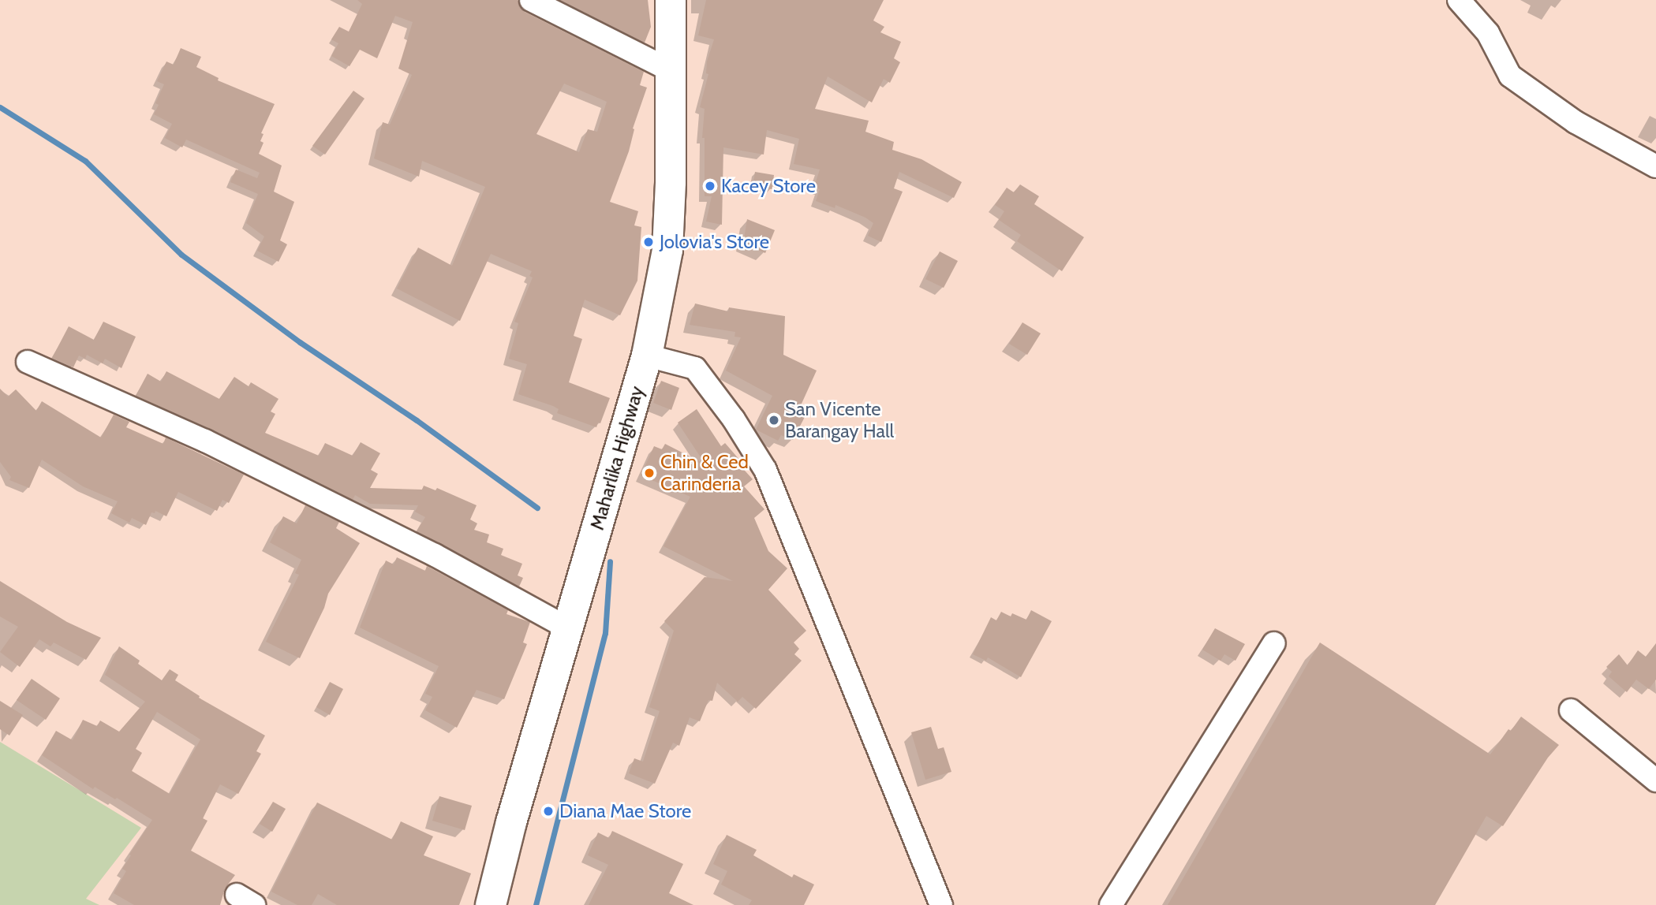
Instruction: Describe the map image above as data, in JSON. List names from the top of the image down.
{
  "streets": {
    "highway": ["Maharlika Highway"]
  },
  "places": [
    "Kacey Store",
    "Jolovia's Store",
    "San Vicente Barangay Hall",
    "Chin & Ced Carinderia",
    "Diana Mae Store"
  ]
}
